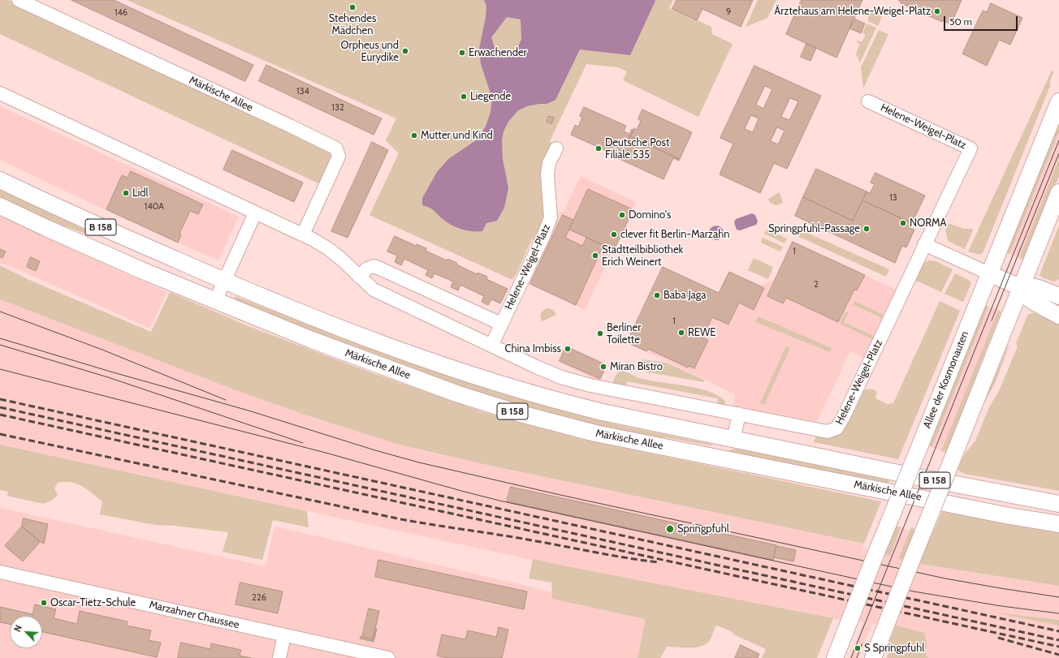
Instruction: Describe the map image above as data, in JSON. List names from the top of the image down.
{
  "streets": {
    "main road": ["Märkische Allee", "B 158", "Allee der Kosmonauten"],
    "street": ["Helene-Weigel-Platz", "Marzahner Chaussee"]
  },
  "places": [
    "Stehendes Mädchen",
    "Ärztehaus am Helene-Weigel-Platz",
    "Orpheus und Eurydike",
    "Erwachender",
    "Liegende",
    "Mutter und Kind",
    "Deutsche Post Filiale 535",
    "Lidl",
    "Domino's",
    "NORMA",
    "Springpfuhl-Passage",
    "clever fit Berlin-Marzahn",
    "Stadtteilbibliothek Erich Weinert",
    "Baba Jaga",
    "REWE",
    "Berliner Toilette",
    "China Imbiss",
    "Miran Bistro",
    "Springpfuhl",
    "Oscar-Tietz-Schule",
    "S Springpfuhl"
  ],
  "house_numbers": [
    "9",
    "146",
    "134",
    "132",
    "13",
    "140A",
    "1",
    "2",
    "1",
    "226"
  ],
  "scale_bar": "50 m",
  "north": "top left"
}
